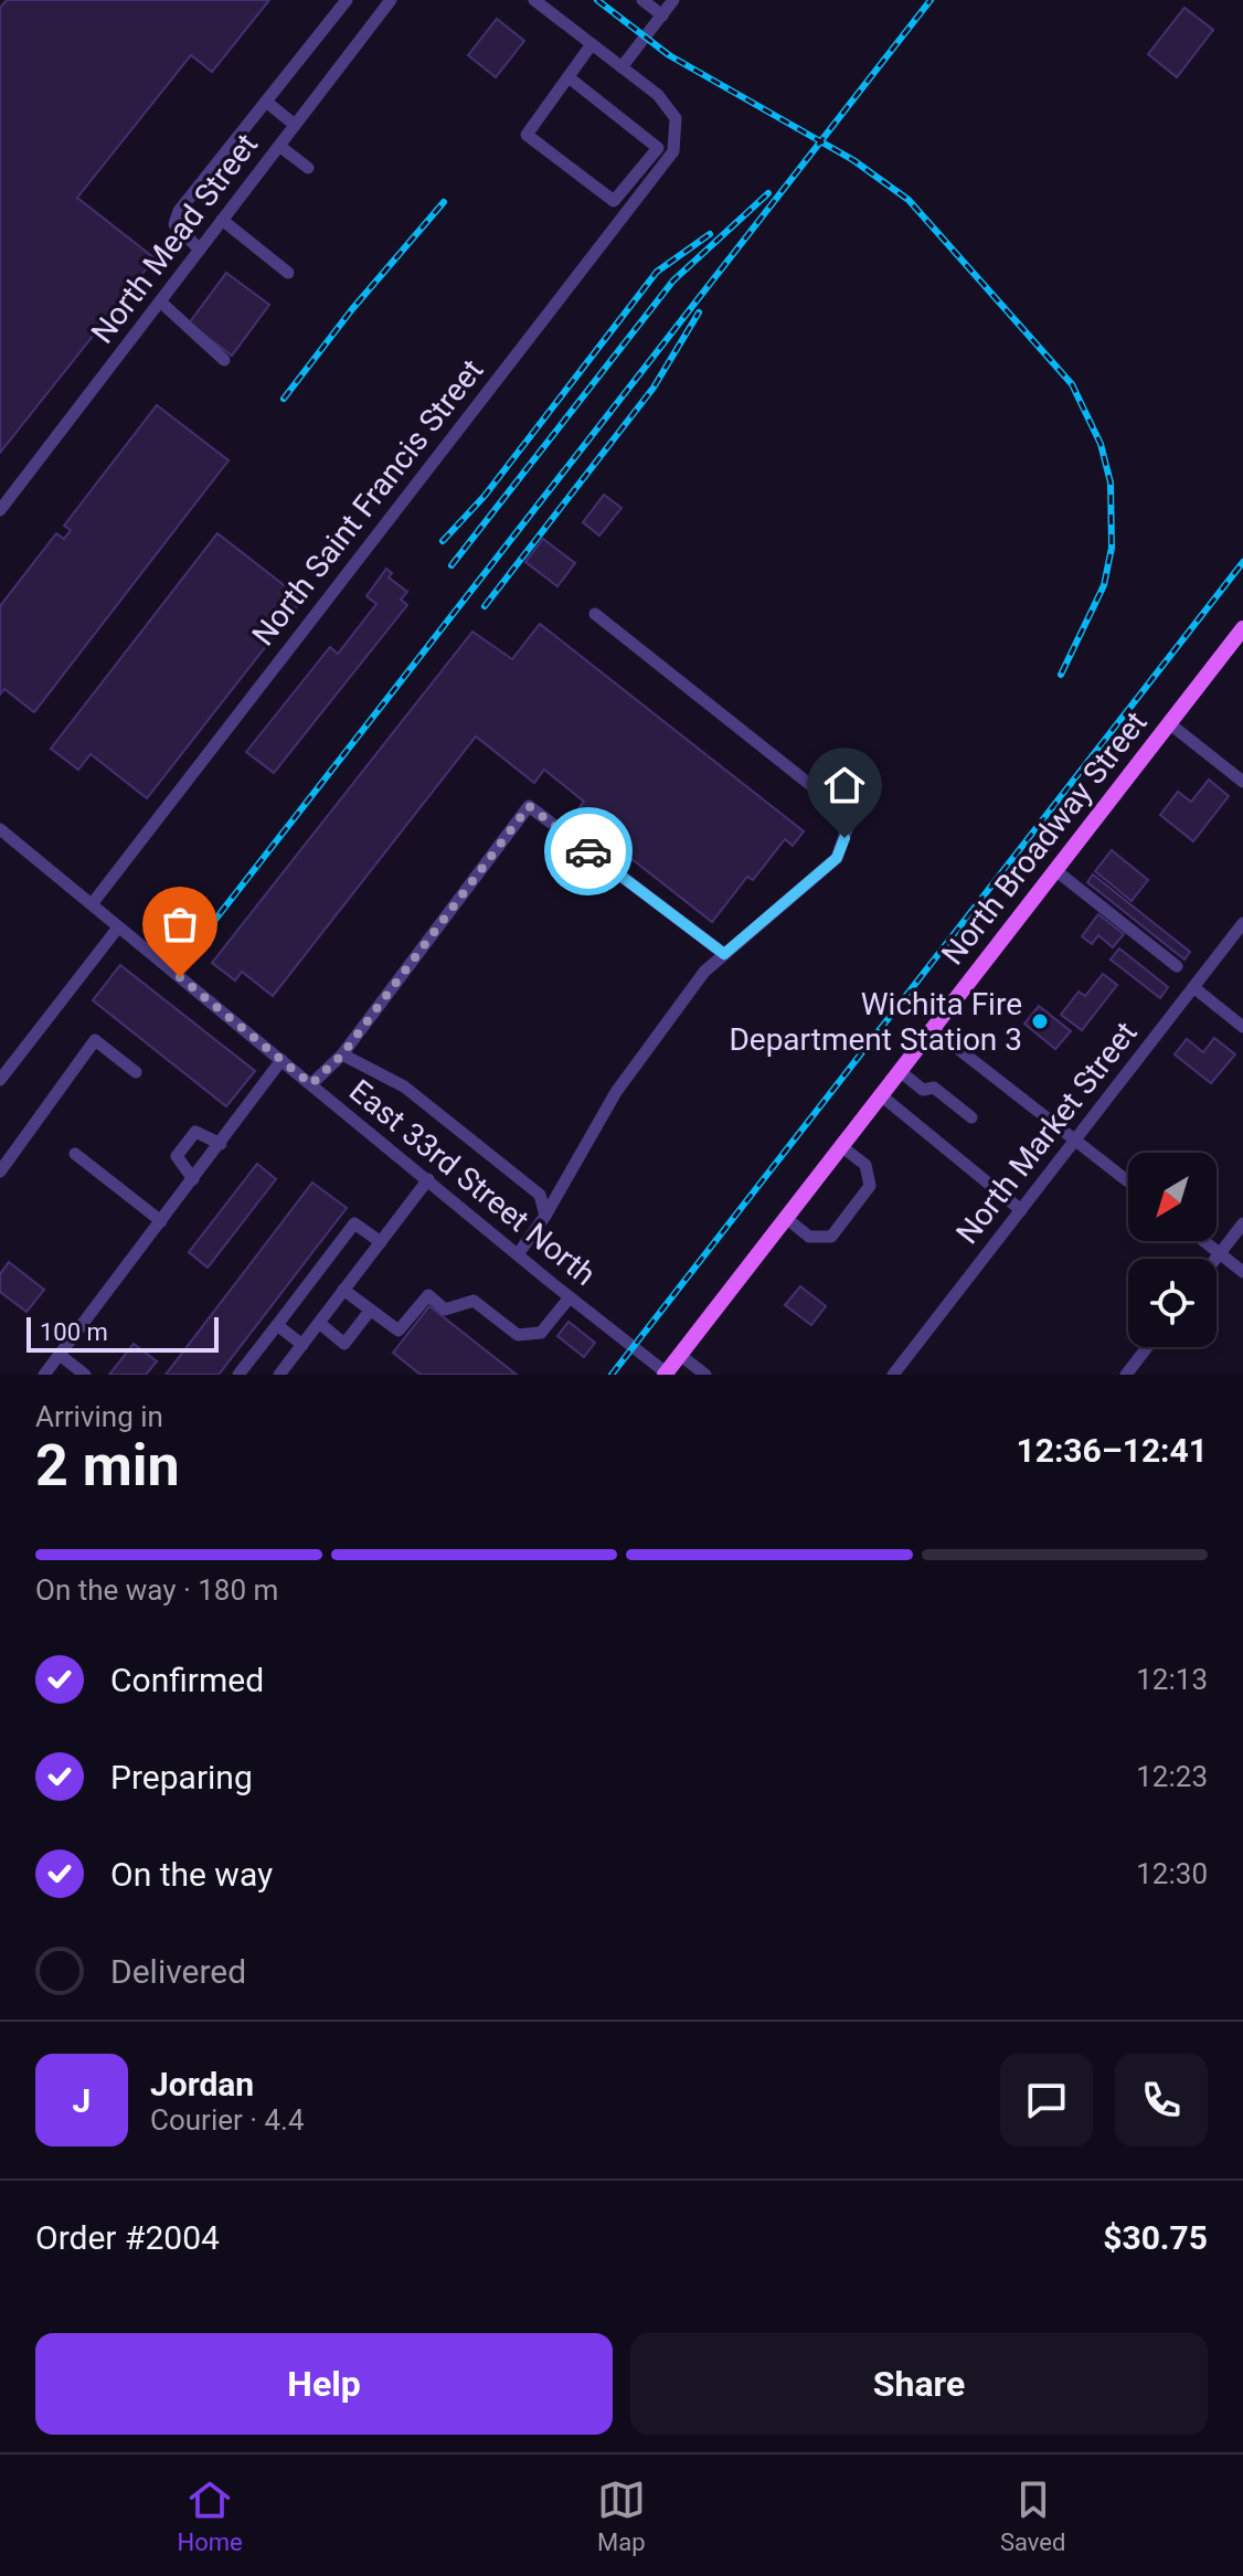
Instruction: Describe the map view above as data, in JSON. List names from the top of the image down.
{
  "streets": {
    "main road": ["North Broadway Street"],
    "street": [
      "North Mead Street",
      "North Saint Francis Street",
      "North Market Street",
      "East 33rd Street North"
    ]
  },
  "crossings": [
    ["North Saint Francis Street", "East 33rd Street North"],
    ["North Broadway Street", "East 33rd Street North"]
  ],
  "places": ["Wichita Fire Department Station 3"],
  "scale_bar": "100 m",
  "north": "bottom left",
  "page": {
    "scale": "100 m",
    "heading": ["2 min", "Arriving in", "12:36–12:41"],
    "panel": [
      "Jordan",
      "Courier · 4.4",
      "Order #2004",
      "$30.75"
    ],
    "bar": "On the way · 180 m",
    "list": [
      ["Confirmed", "12:13"],
      ["Preparing", "12:23"],
      ["On the way", "12:30"],
      "Delivered"
    ],
    "round": "J",
    "buttons": ["Help", "Share"],
    "tabs": ["Home", "Map", "Saved"]
  }
}
